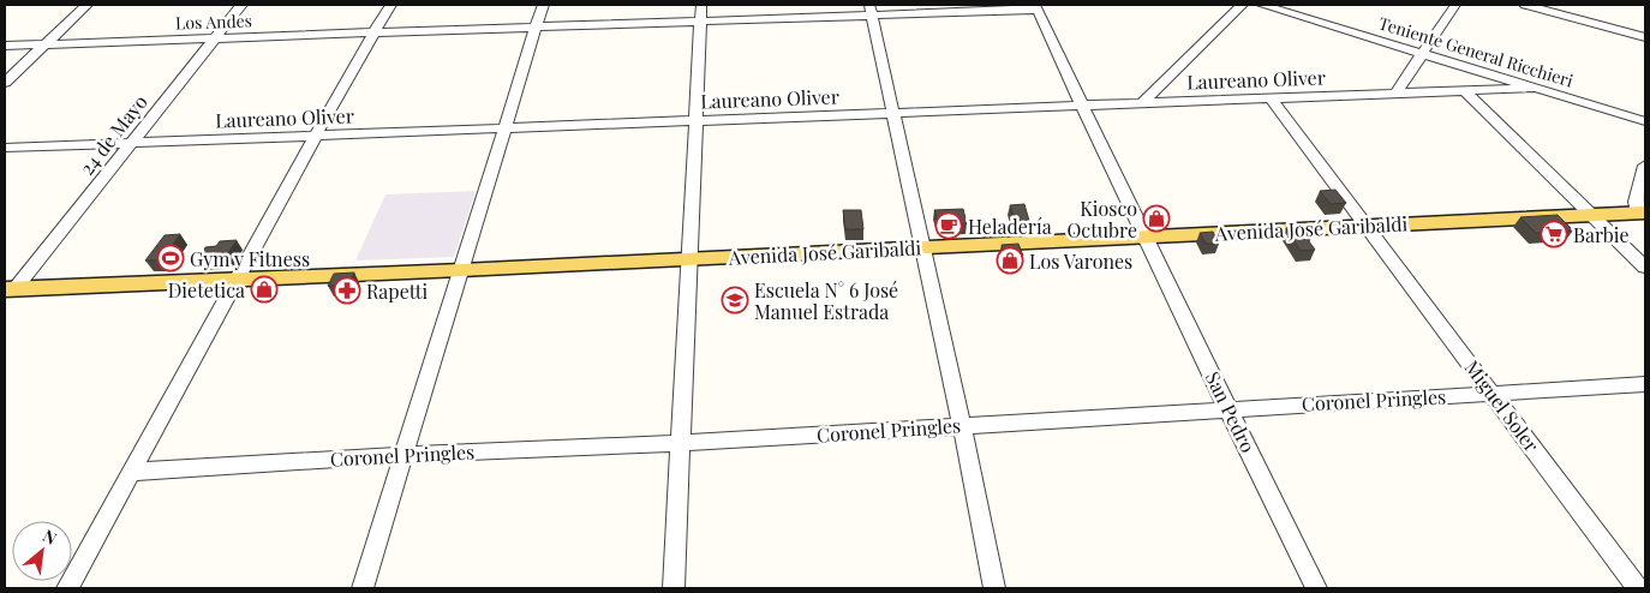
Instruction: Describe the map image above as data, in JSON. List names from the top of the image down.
{
  "streets": {
    "main road": ["Avenida José Garibaldi"],
    "street": [
      "Los Andes",
      "Teniente General Ricchieri",
      "Laureano Oliver",
      "24 de Mayo",
      "Coronel Pringles",
      "Miguel Soler",
      "San Pedro"
    ]
  },
  "crossings": [
    ["Los Andes", "24 de Mayo"],
    ["Los Andes", "San Pedro"],
    ["Teniente General Ricchieri", "Laureano Oliver"],
    ["Laureano Oliver", "24 de Mayo"],
    ["Laureano Oliver", "Miguel Soler"],
    ["Laureano Oliver", "San Pedro"],
    ["24 de Mayo", "Avenida José Garibaldi"],
    ["Avenida José Garibaldi", "Miguel Soler"],
    ["Avenida José Garibaldi", "San Pedro"],
    ["Coronel Pringles", "Miguel Soler"],
    ["Coronel Pringles", "San Pedro"]
  ],
  "places": {
    "shop": ["Kiosco Octubre", "Los Varones", "Dietetica"],
    "cafe": ["Heladería"],
    "supermarket": ["Barbie"],
    "sports": ["Gym y Fitness"],
    "pharmacy": ["Rapetti"],
    "school or university": ["Escuela N° 6 José Manuel Estrada"]
  },
  "north": "top right"
}
